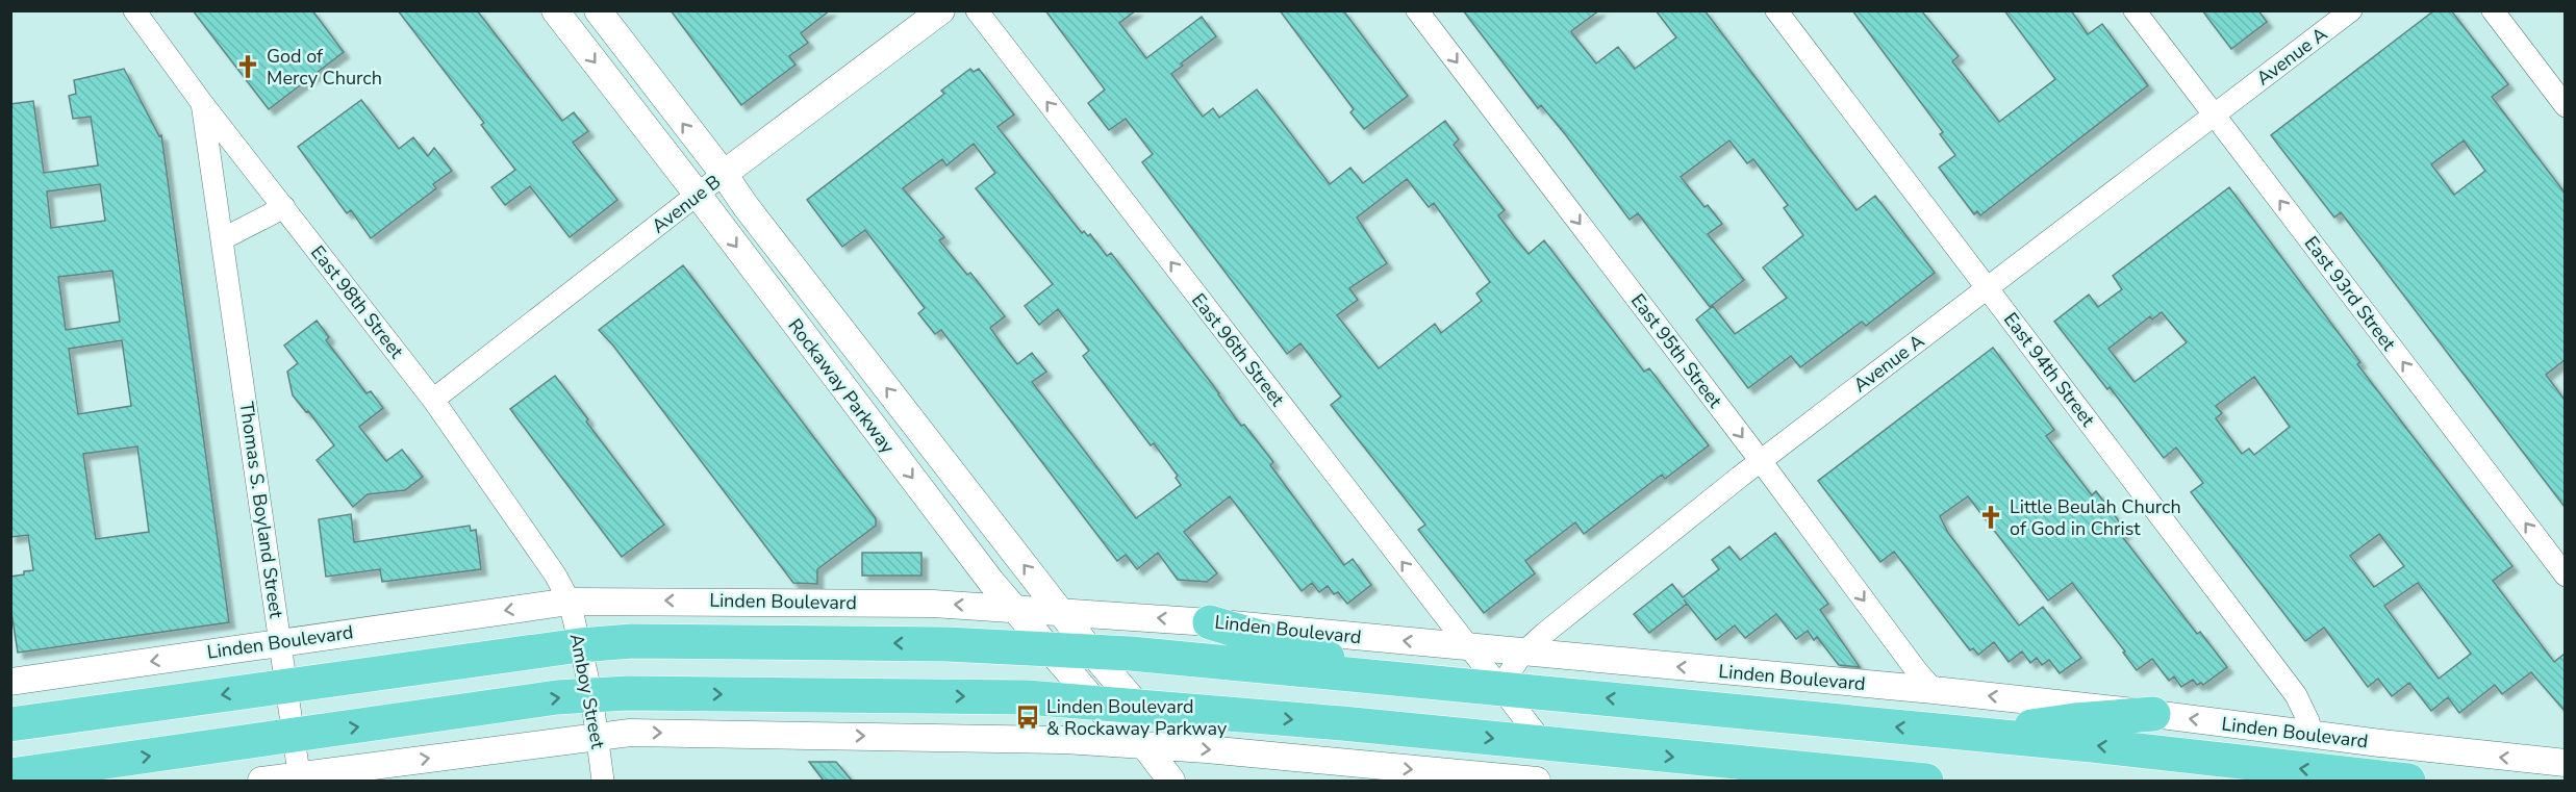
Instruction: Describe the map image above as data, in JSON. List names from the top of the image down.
{
  "streets": {
    "highway": ["Linden Boulevard"],
    "street": [
      "Avenue A",
      "Avenue B",
      "East 93rd Street",
      "East 98th Street",
      "East 96th Street",
      "East 95th Street",
      "East 94th Street",
      "Rockaway Parkway",
      "Thomas S. Boyland Street",
      "Amboy Street"
    ]
  },
  "crossings": [
    ["Avenue A", "East 93rd Street"],
    ["Avenue A", "East 96th Street"],
    ["Avenue A", "East 95th Street"],
    ["Avenue A", "East 94th Street"],
    ["Avenue A", "Linden Boulevard"],
    ["Avenue B", "East 98th Street"],
    ["Avenue B", "Rockaway Parkway"],
    ["East 98th Street", "Thomas S. Boyland Street"],
    ["East 98th Street", "Linden Boulevard"],
    ["East 98th Street", "Amboy Street"],
    ["East 96th Street", "Linden Boulevard"],
    ["East 95th Street", "Linden Boulevard"],
    ["East 94th Street", "Linden Boulevard"],
    ["Rockaway Parkway", "Linden Boulevard"],
    ["Thomas S. Boyland Street", "Linden Boulevard"],
    ["Linden Boulevard", "Amboy Street"]
  ],
  "one_way": ["East 93rd Street", "East 96th Street", "East 95th Street"],
  "places": {
    "church": ["God of Mercy Church", "Little Beulah Church of God in Christ"],
    "bus stop": ["Linden Boulevard & Rockaway Parkway"]
  }
}
